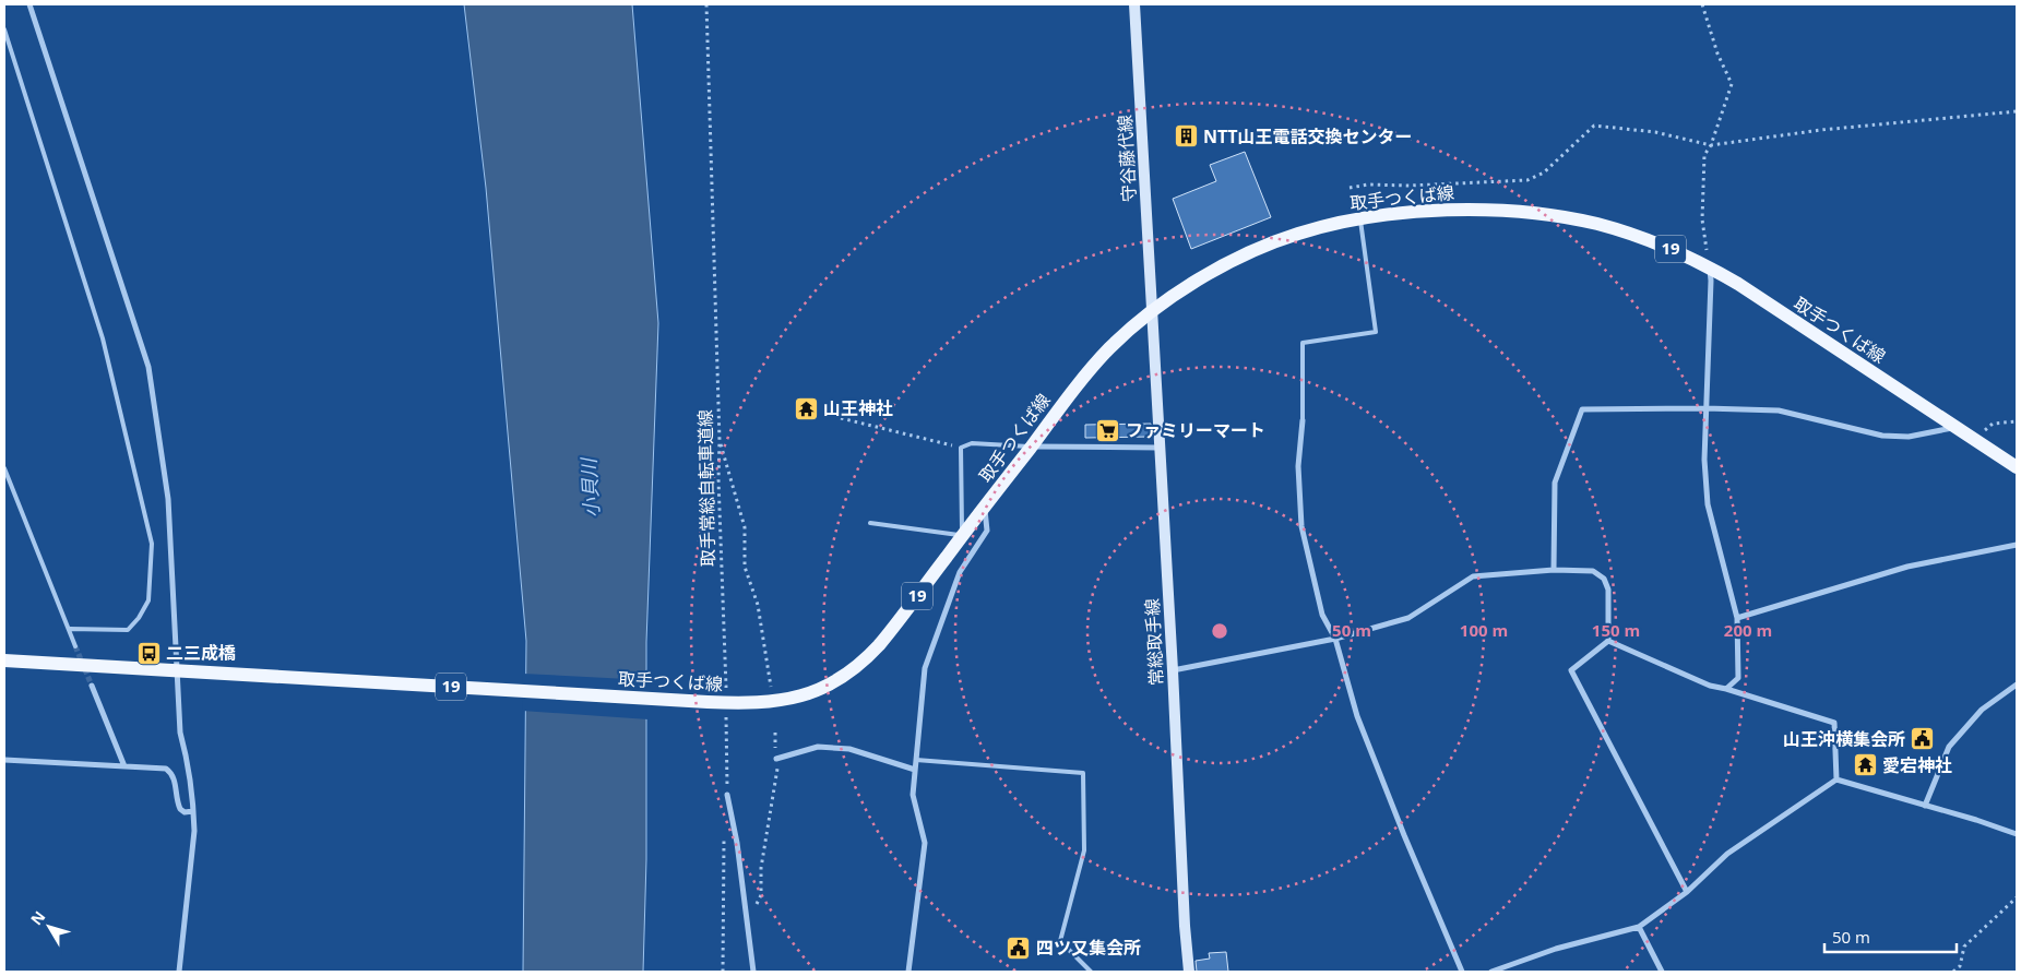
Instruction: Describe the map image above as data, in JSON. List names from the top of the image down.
{
  "streets": {
    "main road": [
      "守谷藤代線",
      "取手つくば線",
      "19",
      "常総取手線"
    ],
    "path": ["取手常総自転車道線"]
  },
  "crossings": [
    ["守谷藤代線", "取手つくば線"],
    ["守谷藤代線", "常総取手線"],
    ["取手つくば線", "取手常総自転車道線"],
    ["取手つくば線", "常総取手線"]
  ],
  "water": ["小貝川"],
  "places": {
    "building": ["NTT山王電話交換センター"],
    "temple": ["山王神社", "愛宕神社"],
    "supermarket": ["ファミリーマート"],
    "bus stop": ["二三成橋"],
    "public building": ["山王沖横集会所", "四ツ又集会所"]
  },
  "scale_bar": "50 m",
  "north": "top left",
  "rings": [
    "50 m",
    "100 m",
    "150 m",
    "200 m"
  ]
}
